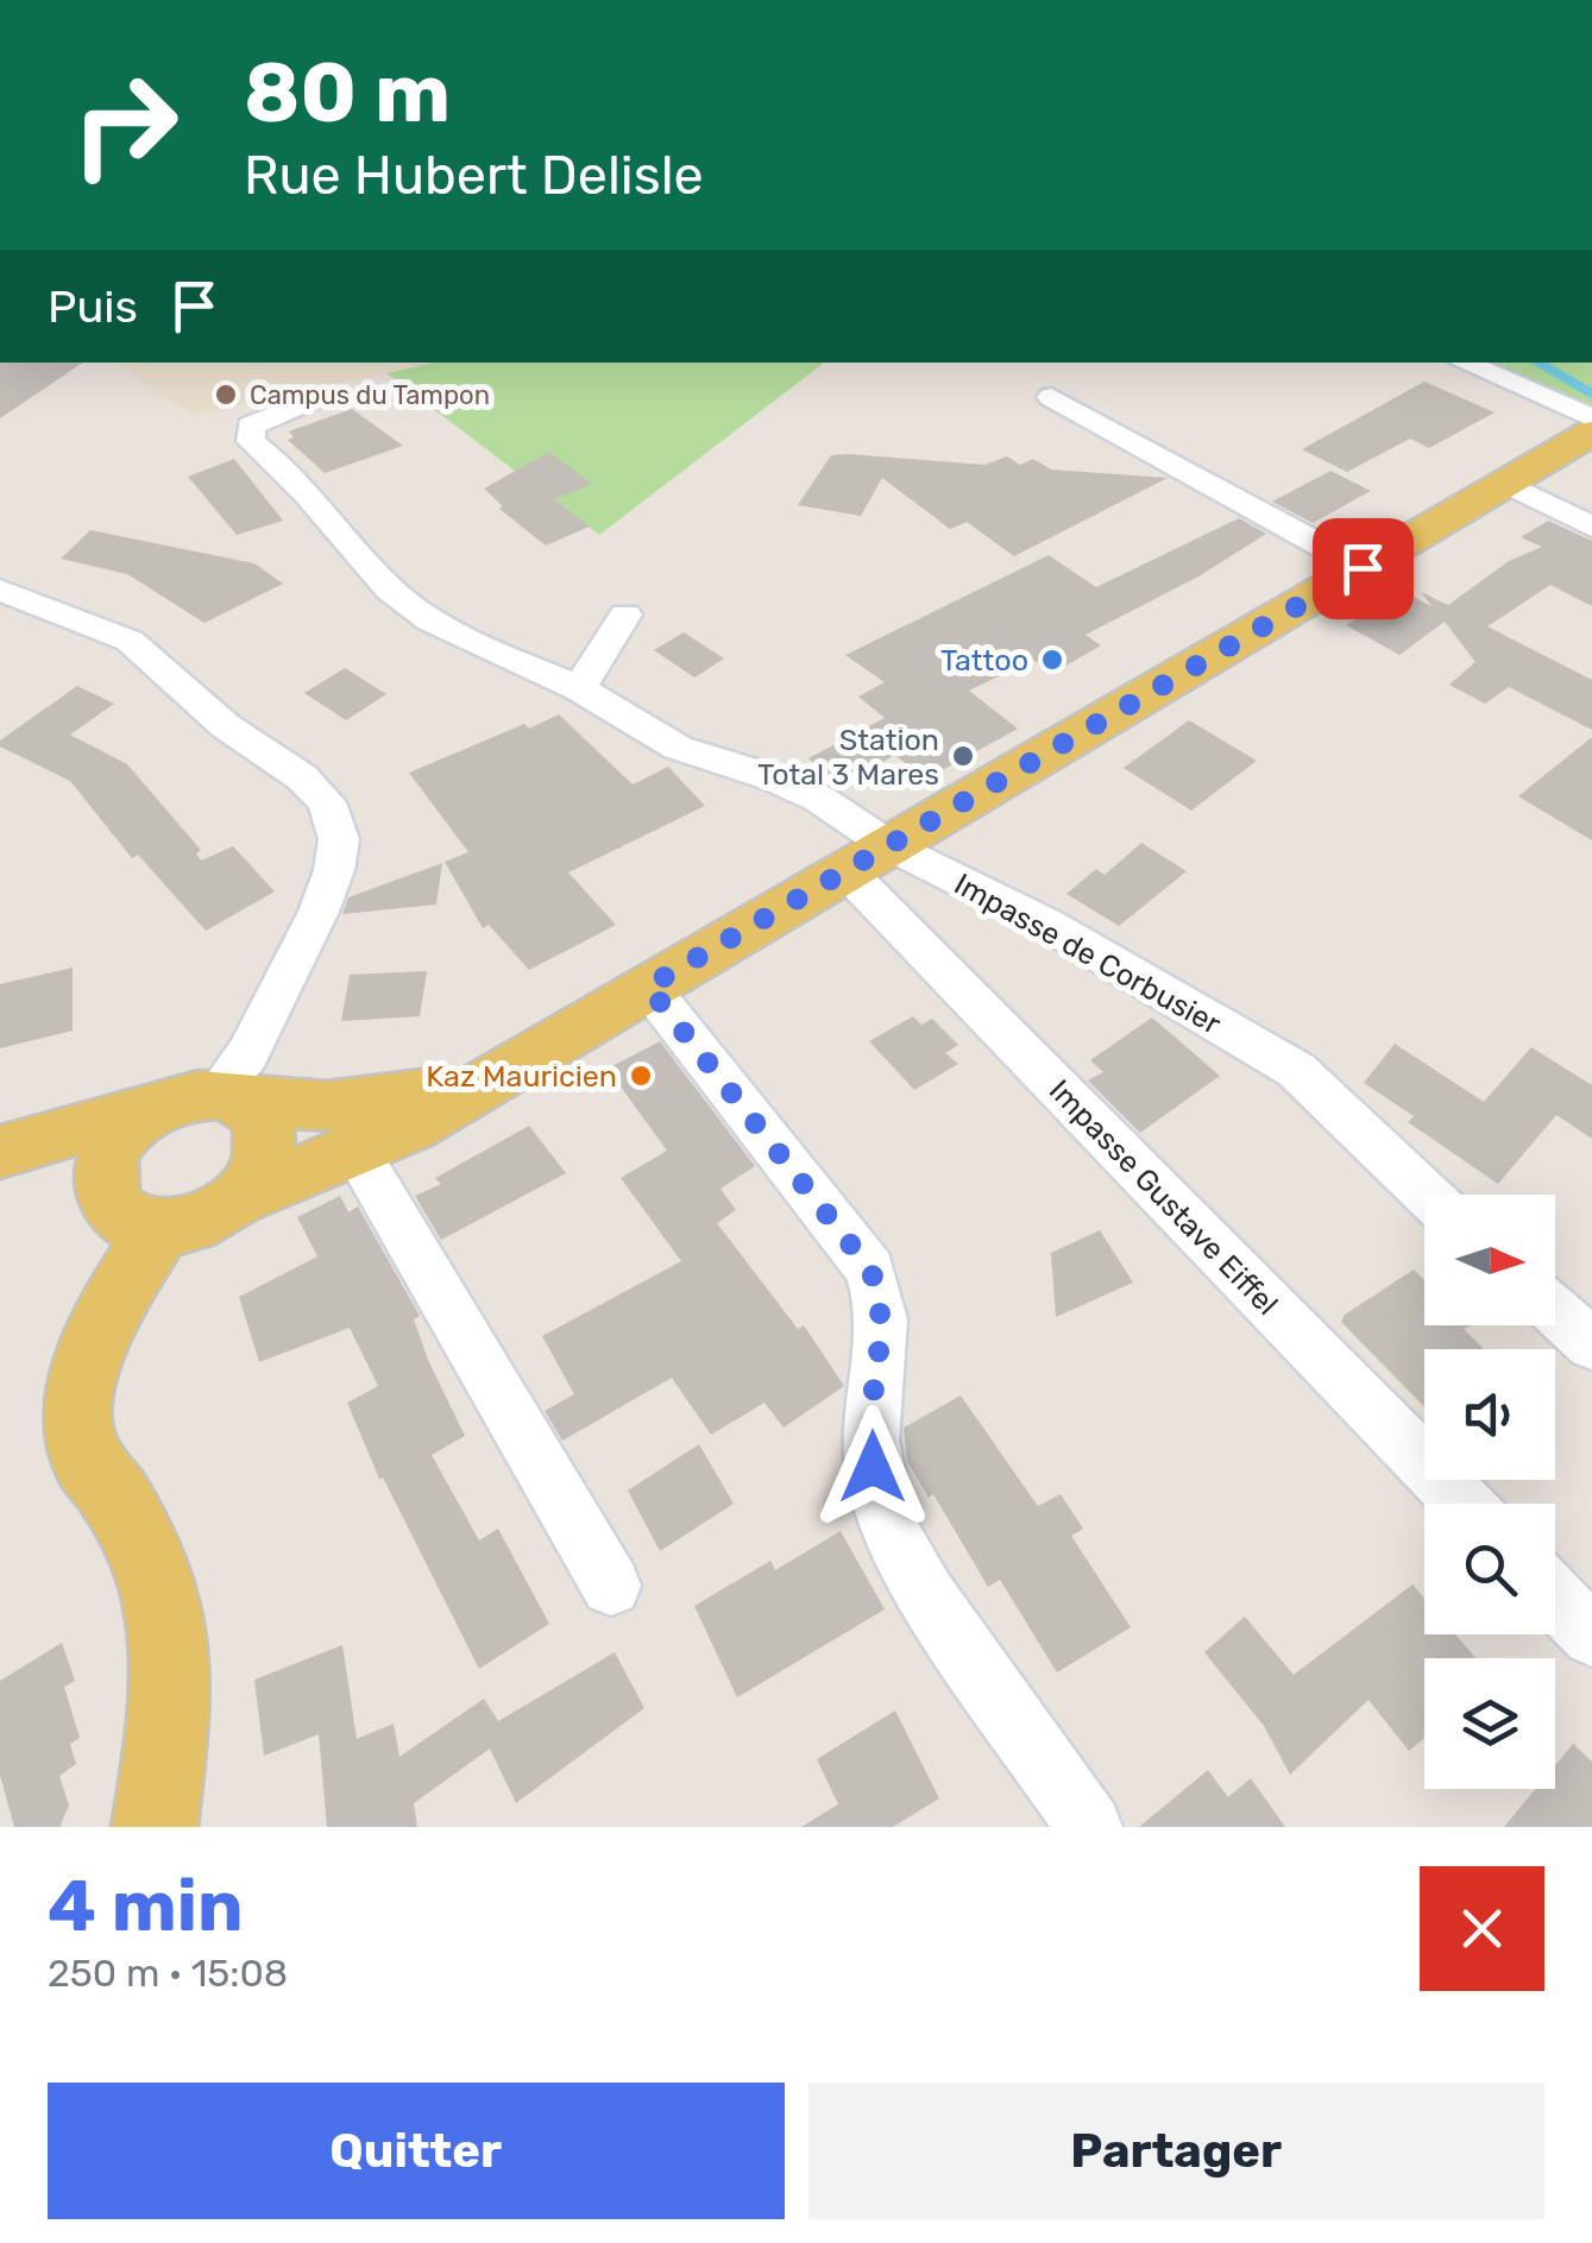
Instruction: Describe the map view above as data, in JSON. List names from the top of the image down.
{
  "streets": {
    "street": ["Impasse de Corbusier", "Impasse Gustave Eiffel"]
  },
  "places": [
    "Campus du Tampon",
    "Tattoo",
    "Station Total 3 Mares",
    "Kaz Mauricien"
  ],
  "north": "right",
  "page": {
    "turn": ["80 m", "Rue Hubert Delisle"],
    "then": "Puis",
    "heading": ["4 min", "250 m · 15:08"],
    "buttons": ["Quitter", "Partager"]
  }
}
